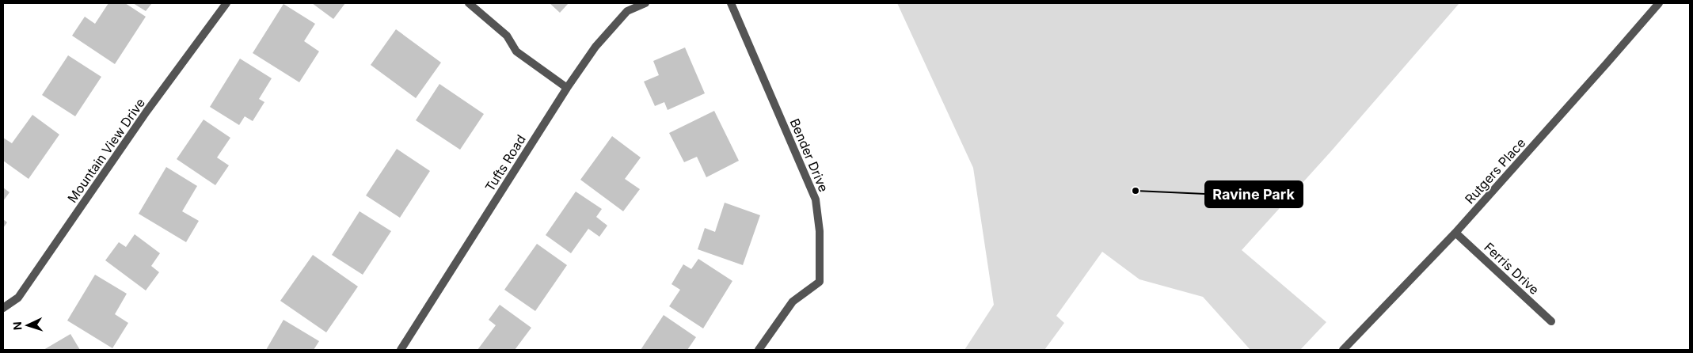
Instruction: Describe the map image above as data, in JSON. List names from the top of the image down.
{
  "streets": {
    "street": [
      "Mountain View Drive",
      "Bender Drive",
      "Tufts Road",
      "Rutgers Place",
      "Ferris Drive"
    ]
  },
  "crossings": [
    ["Rutgers Place", "Ferris Drive"]
  ],
  "places": ["Ravine Park"],
  "north": "left"
}
